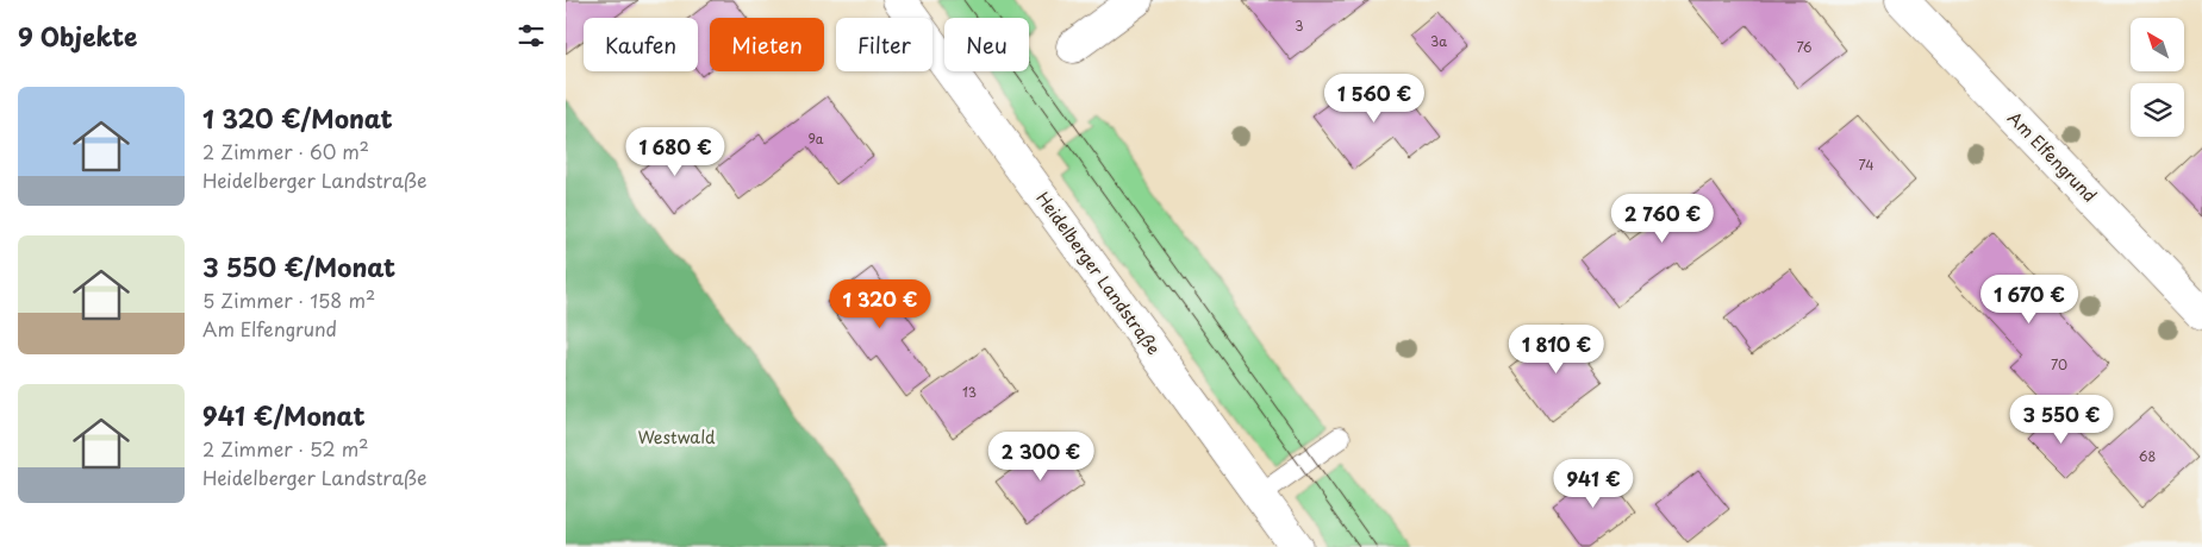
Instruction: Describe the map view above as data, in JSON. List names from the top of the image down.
{
  "streets": {
    "street": ["Am Elfengrund", "Heidelberger Landstraße"]
  },
  "parks": ["Westwald"],
  "house_numbers": [
    "3",
    "3a",
    "76",
    "9a",
    "74",
    "70",
    "13",
    "68"
  ],
  "north": "top left",
  "page": {
    "heading": "9 Objekte",
    "chip": [
      "Kaufen",
      "Mieten",
      "Filter",
      "Neu"
    ],
    "list": [
      {
        "name": "1 320 €/Monat",
        "note": "2 Zimmer · 60 m² · Heidelberger Landstraße"
      },
      {
        "name": "3 550 €/Monat",
        "note": "5 Zimmer · 158 m² · Am Elfengrund"
      },
      {
        "name": "941 €/Monat",
        "note": "2 Zimmer · 52 m² · Heidelberger Landstraße"
      }
    ],
    "price": [
      "1 560 €",
      "1 680 €",
      "2 760 €",
      "1 670 €",
      "1 320 €",
      "1 810 €",
      "3 550 €",
      "2 300 €",
      "941 €"
    ]
  }
}
